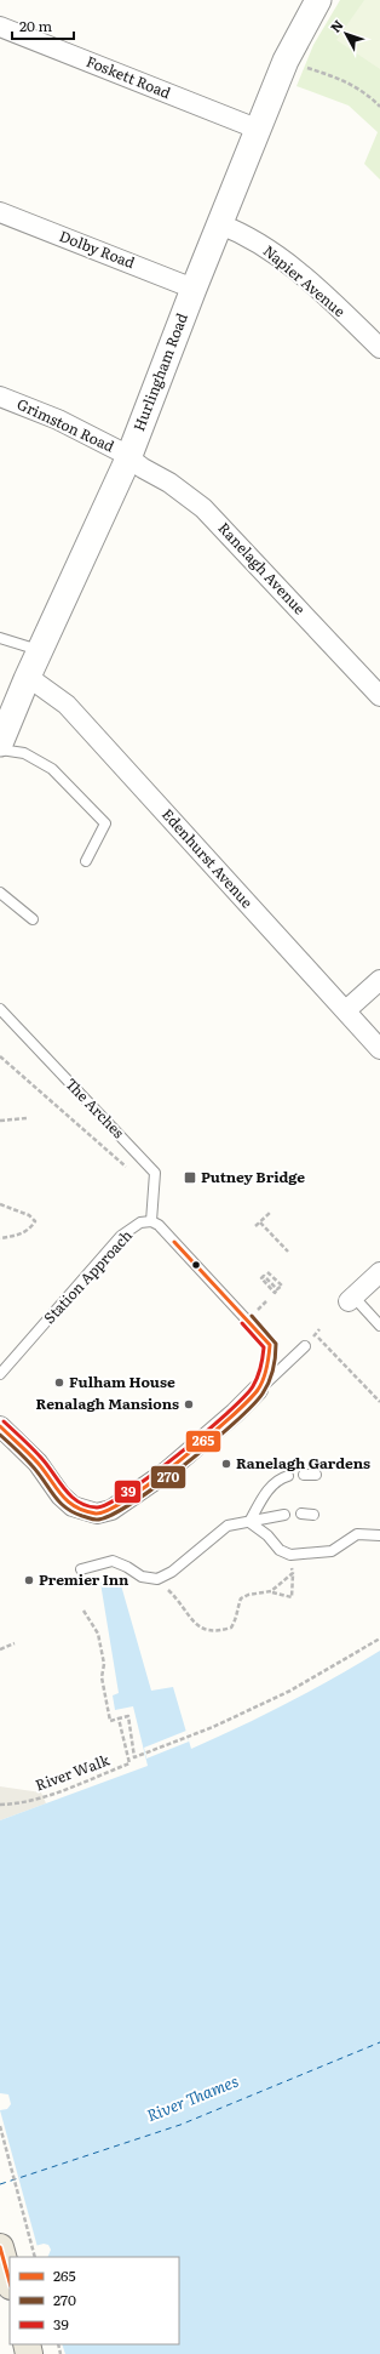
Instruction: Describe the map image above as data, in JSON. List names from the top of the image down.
{
  "streets": {
    "street": [
      "Foskett Road",
      "Dolby Road",
      "Napier Avenue",
      "Hurlingham Road",
      "Grimston Road",
      "Ranelagh Avenue",
      "Edenhurst Avenue"
    ],
    "lane": ["The Arches", "Station Approach"],
    "path": ["River Walk"]
  },
  "crossings": [
    ["Foskett Road", "Hurlingham Road"],
    ["Dolby Road", "Hurlingham Road"],
    ["Napier Avenue", "Hurlingham Road"],
    ["Hurlingham Road", "Grimston Road"],
    ["Hurlingham Road", "Ranelagh Avenue"],
    ["Hurlingham Road", "Edenhurst Avenue"],
    ["Grimston Road", "Ranelagh Avenue"],
    ["The Arches", "Station Approach"]
  ],
  "water": ["River Thames"],
  "places": {
    "transit": ["Putney Bridge"],
    "other": [
      "Fulham House",
      "Renalagh Mansions",
      "Ranelagh Gardens",
      "Premier Inn"
    ]
  },
  "lines": ["transit line 265", "transit line 270", "transit line 39"],
  "legend": ["265", "270", "39"],
  "scale_bar": "20 m",
  "north": "top left"
}
